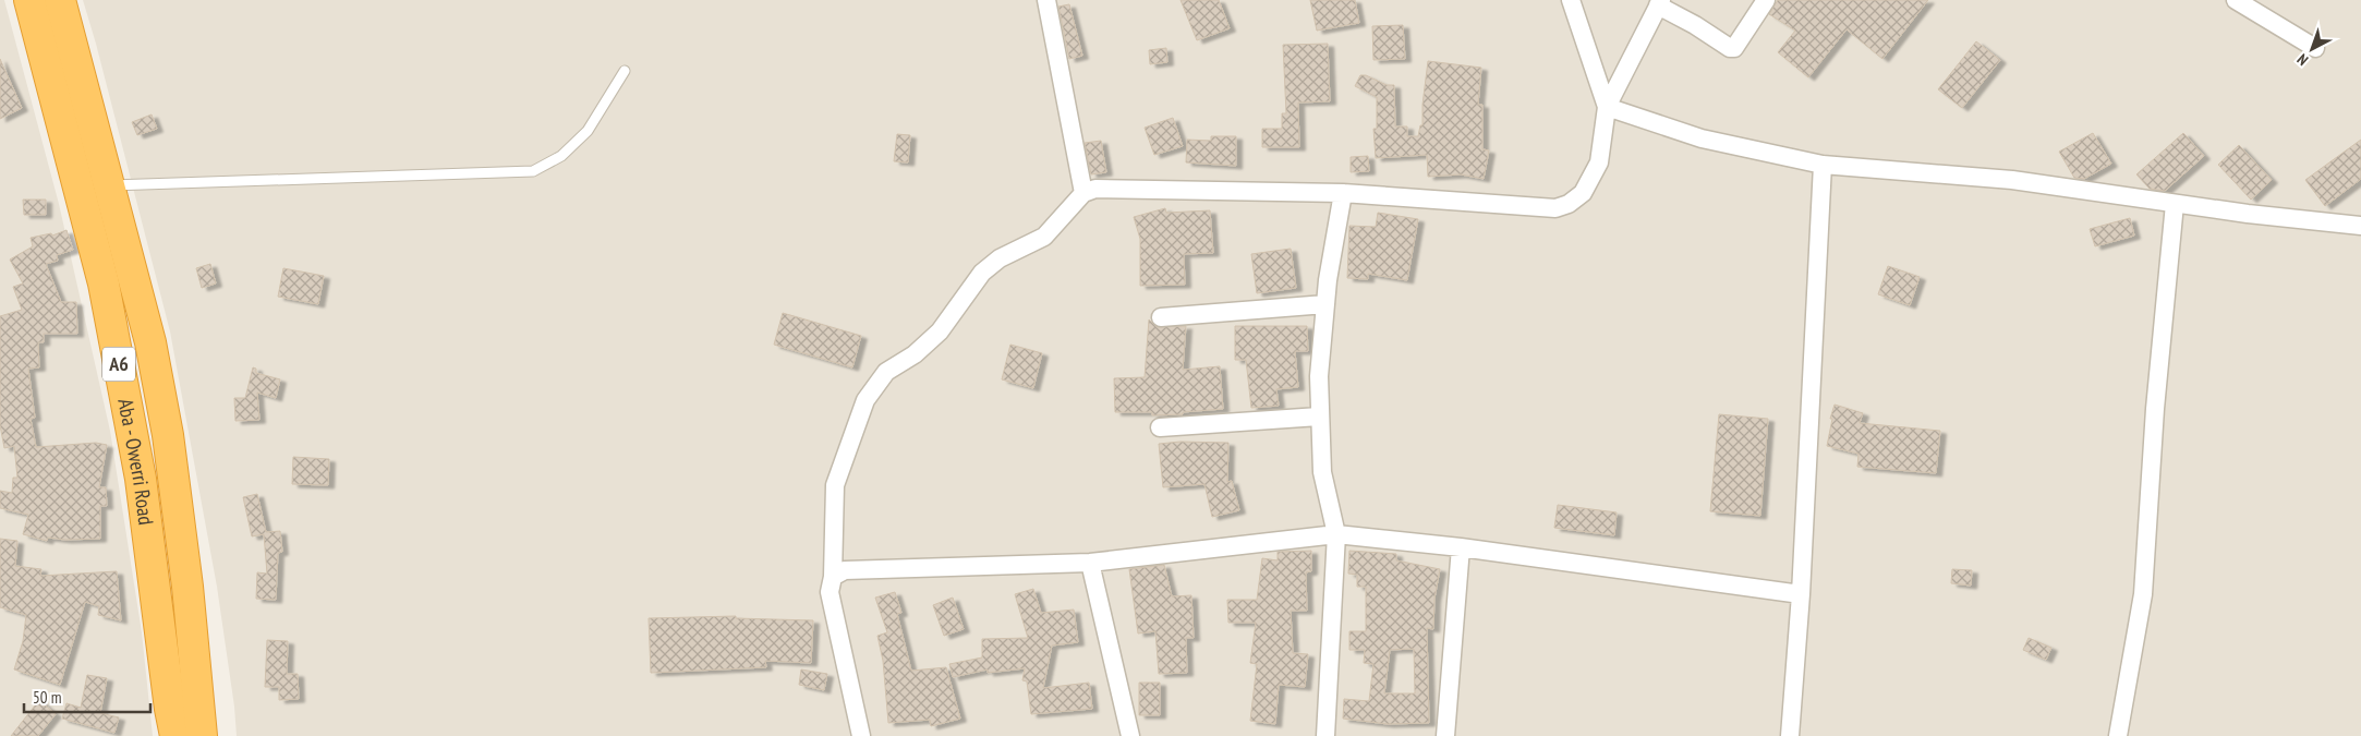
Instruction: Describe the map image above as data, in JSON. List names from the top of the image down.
{
  "streets": {
    "highway": ["A6", "Aba - Owerri Road"]
  },
  "scale_bar": "50 m",
  "north": "bottom left"
}
